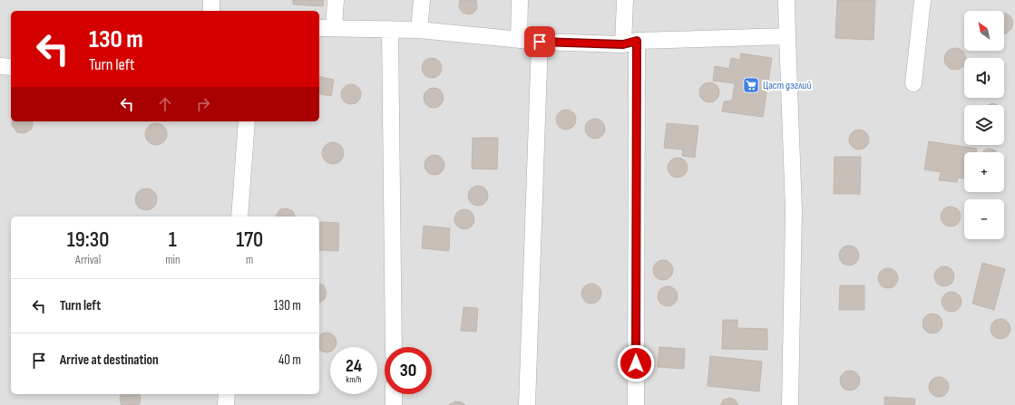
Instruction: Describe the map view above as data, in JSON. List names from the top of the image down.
{
  "places": {
    "supermarket": ["Цаст дэглий"]
  },
  "north": "top left",
  "page": {
    "map_buttons": ["+", "−"],
    "turn": ["130 m", "Turn left"],
    "eta": [
      "19:30",
      "Arrival",
      "1",
      "min",
      "170",
      "m"
    ],
    "list": [
      {
        "name": "Turn left",
        "value": "130 m"
      },
      {
        "name": "Arrive at destination",
        "value": "40 m"
      }
    ],
    "speed": "24 km/h",
    "limit": "30"
  }
}
